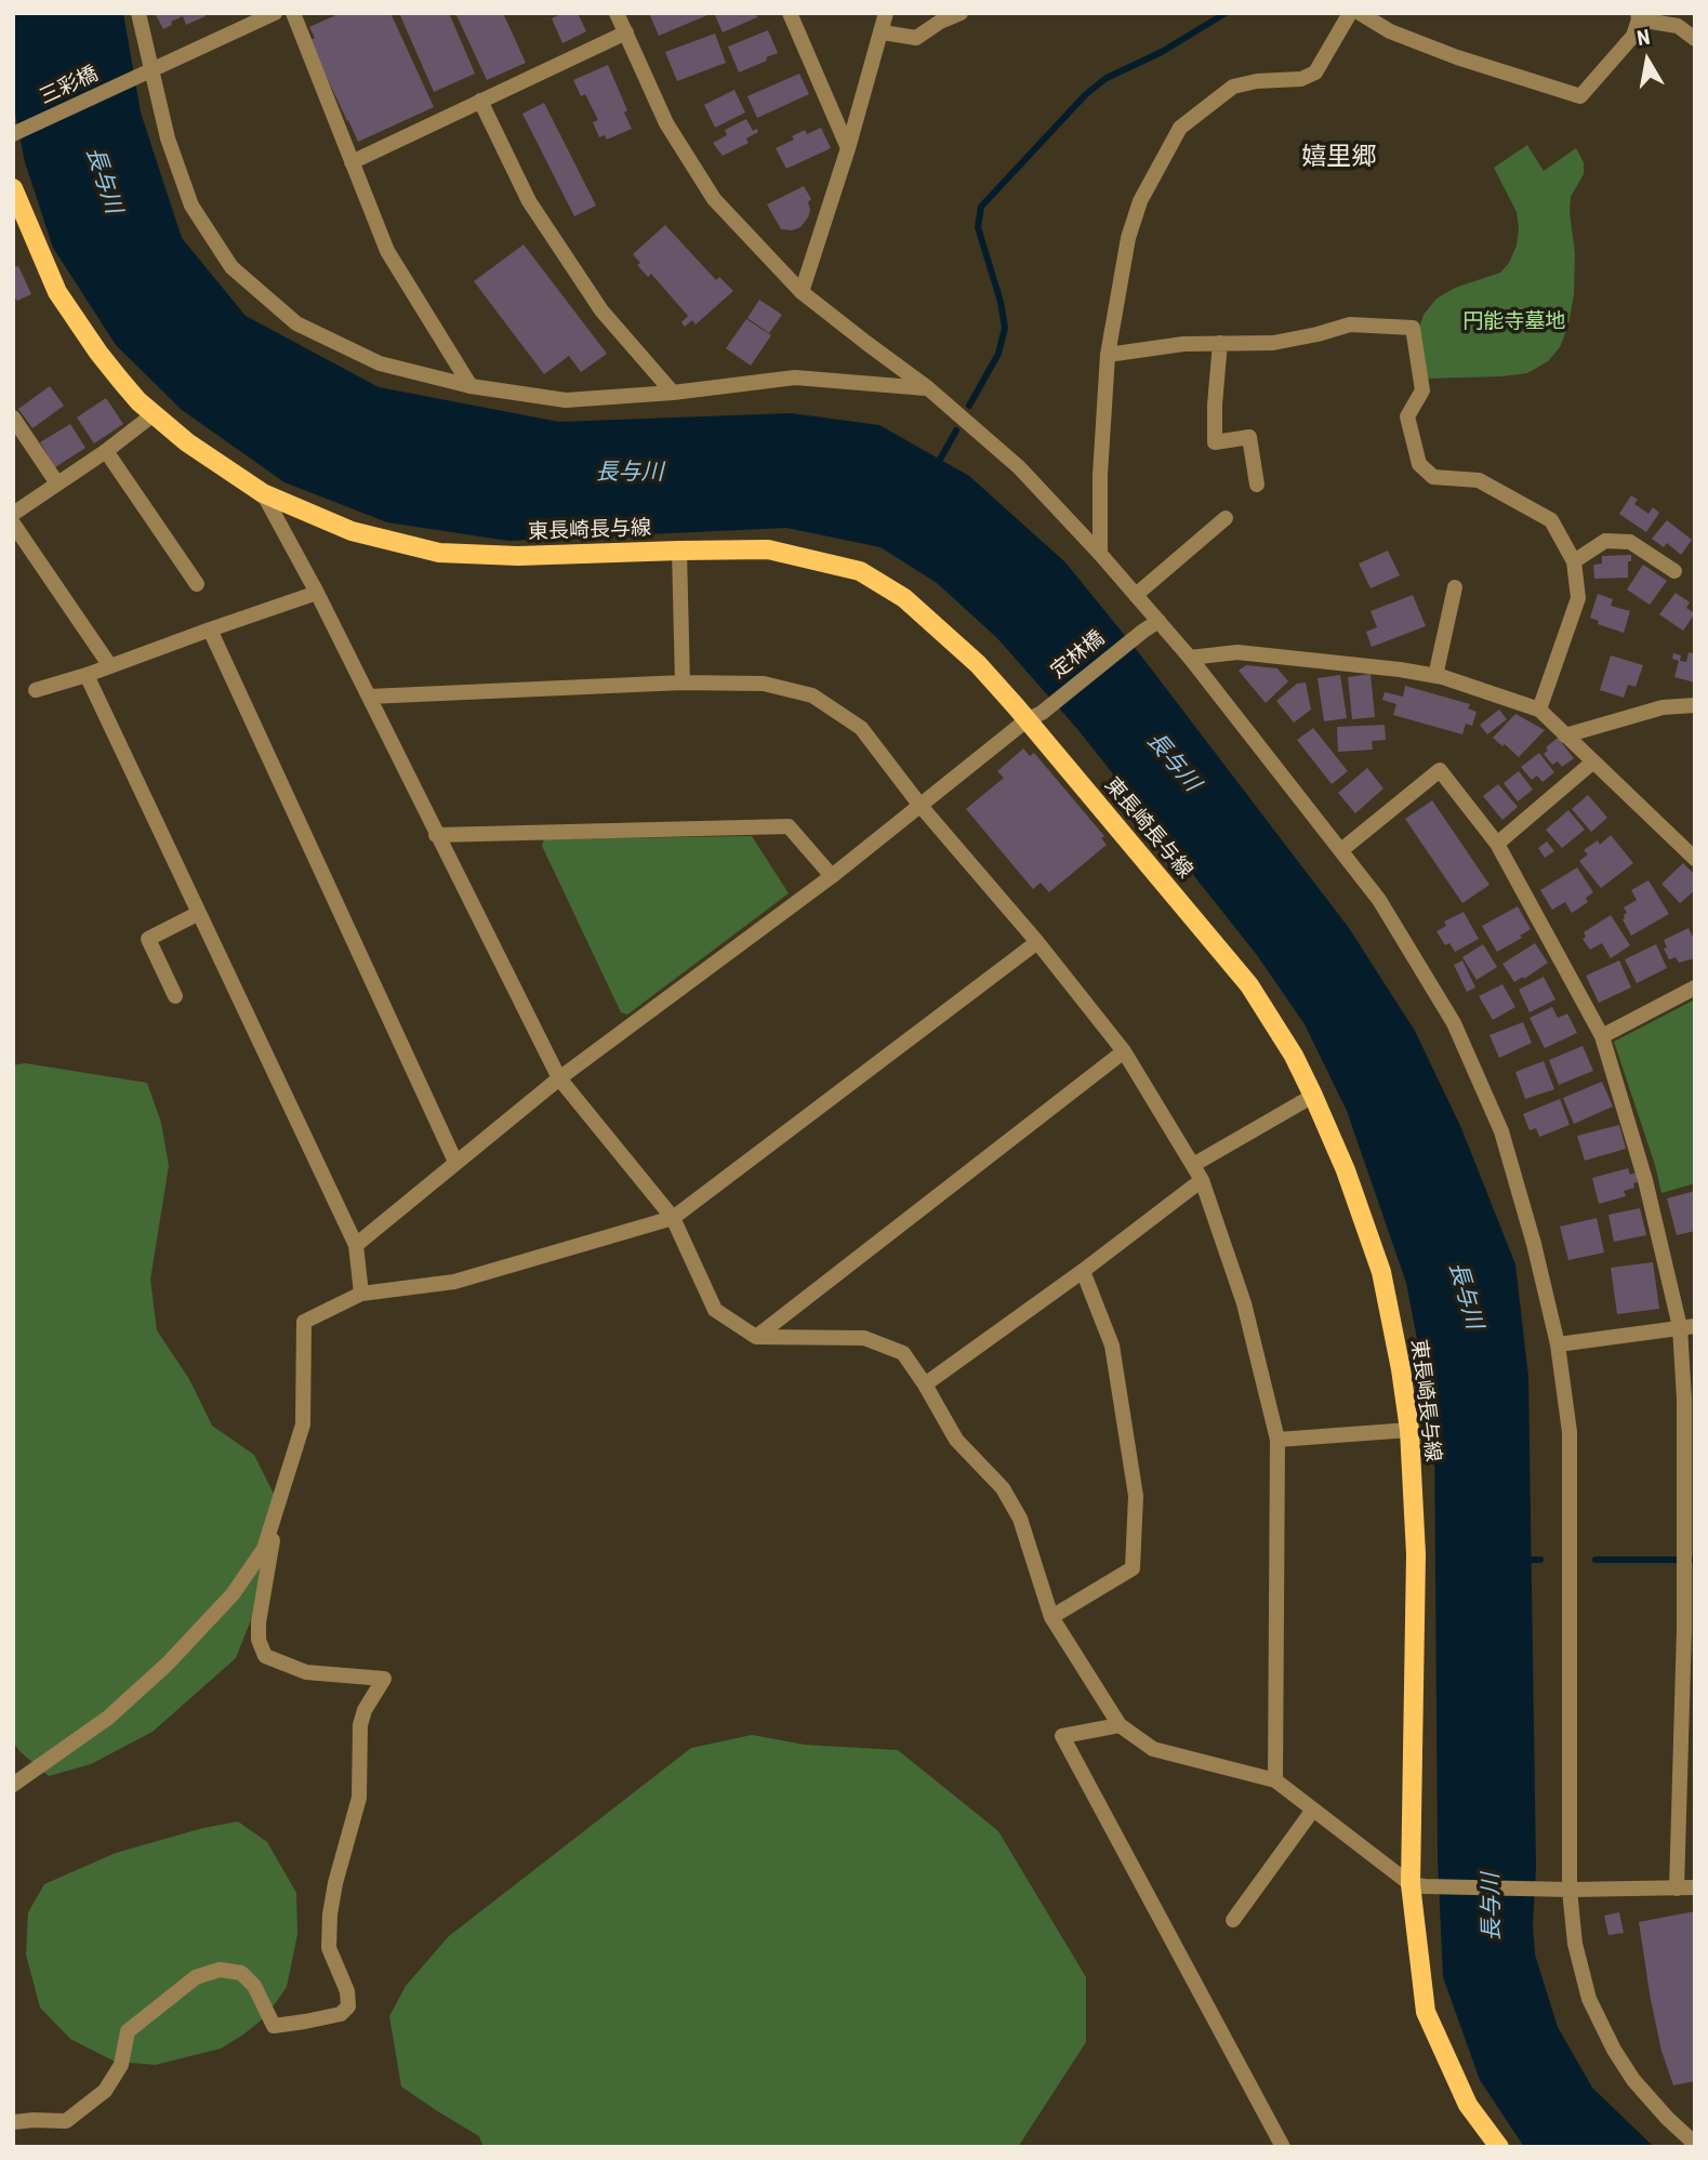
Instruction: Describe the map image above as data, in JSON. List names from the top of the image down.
{
  "streets": {
    "main road": ["東長崎長与線"],
    "street": ["三彩橋", "定林橋"]
  },
  "crossings": [
    ["東長崎長与線", "定林橋"]
  ],
  "districts": ["嬉里郷"],
  "water": ["長与川"],
  "parks": ["円能寺墓地"],
  "north": "top"
}
